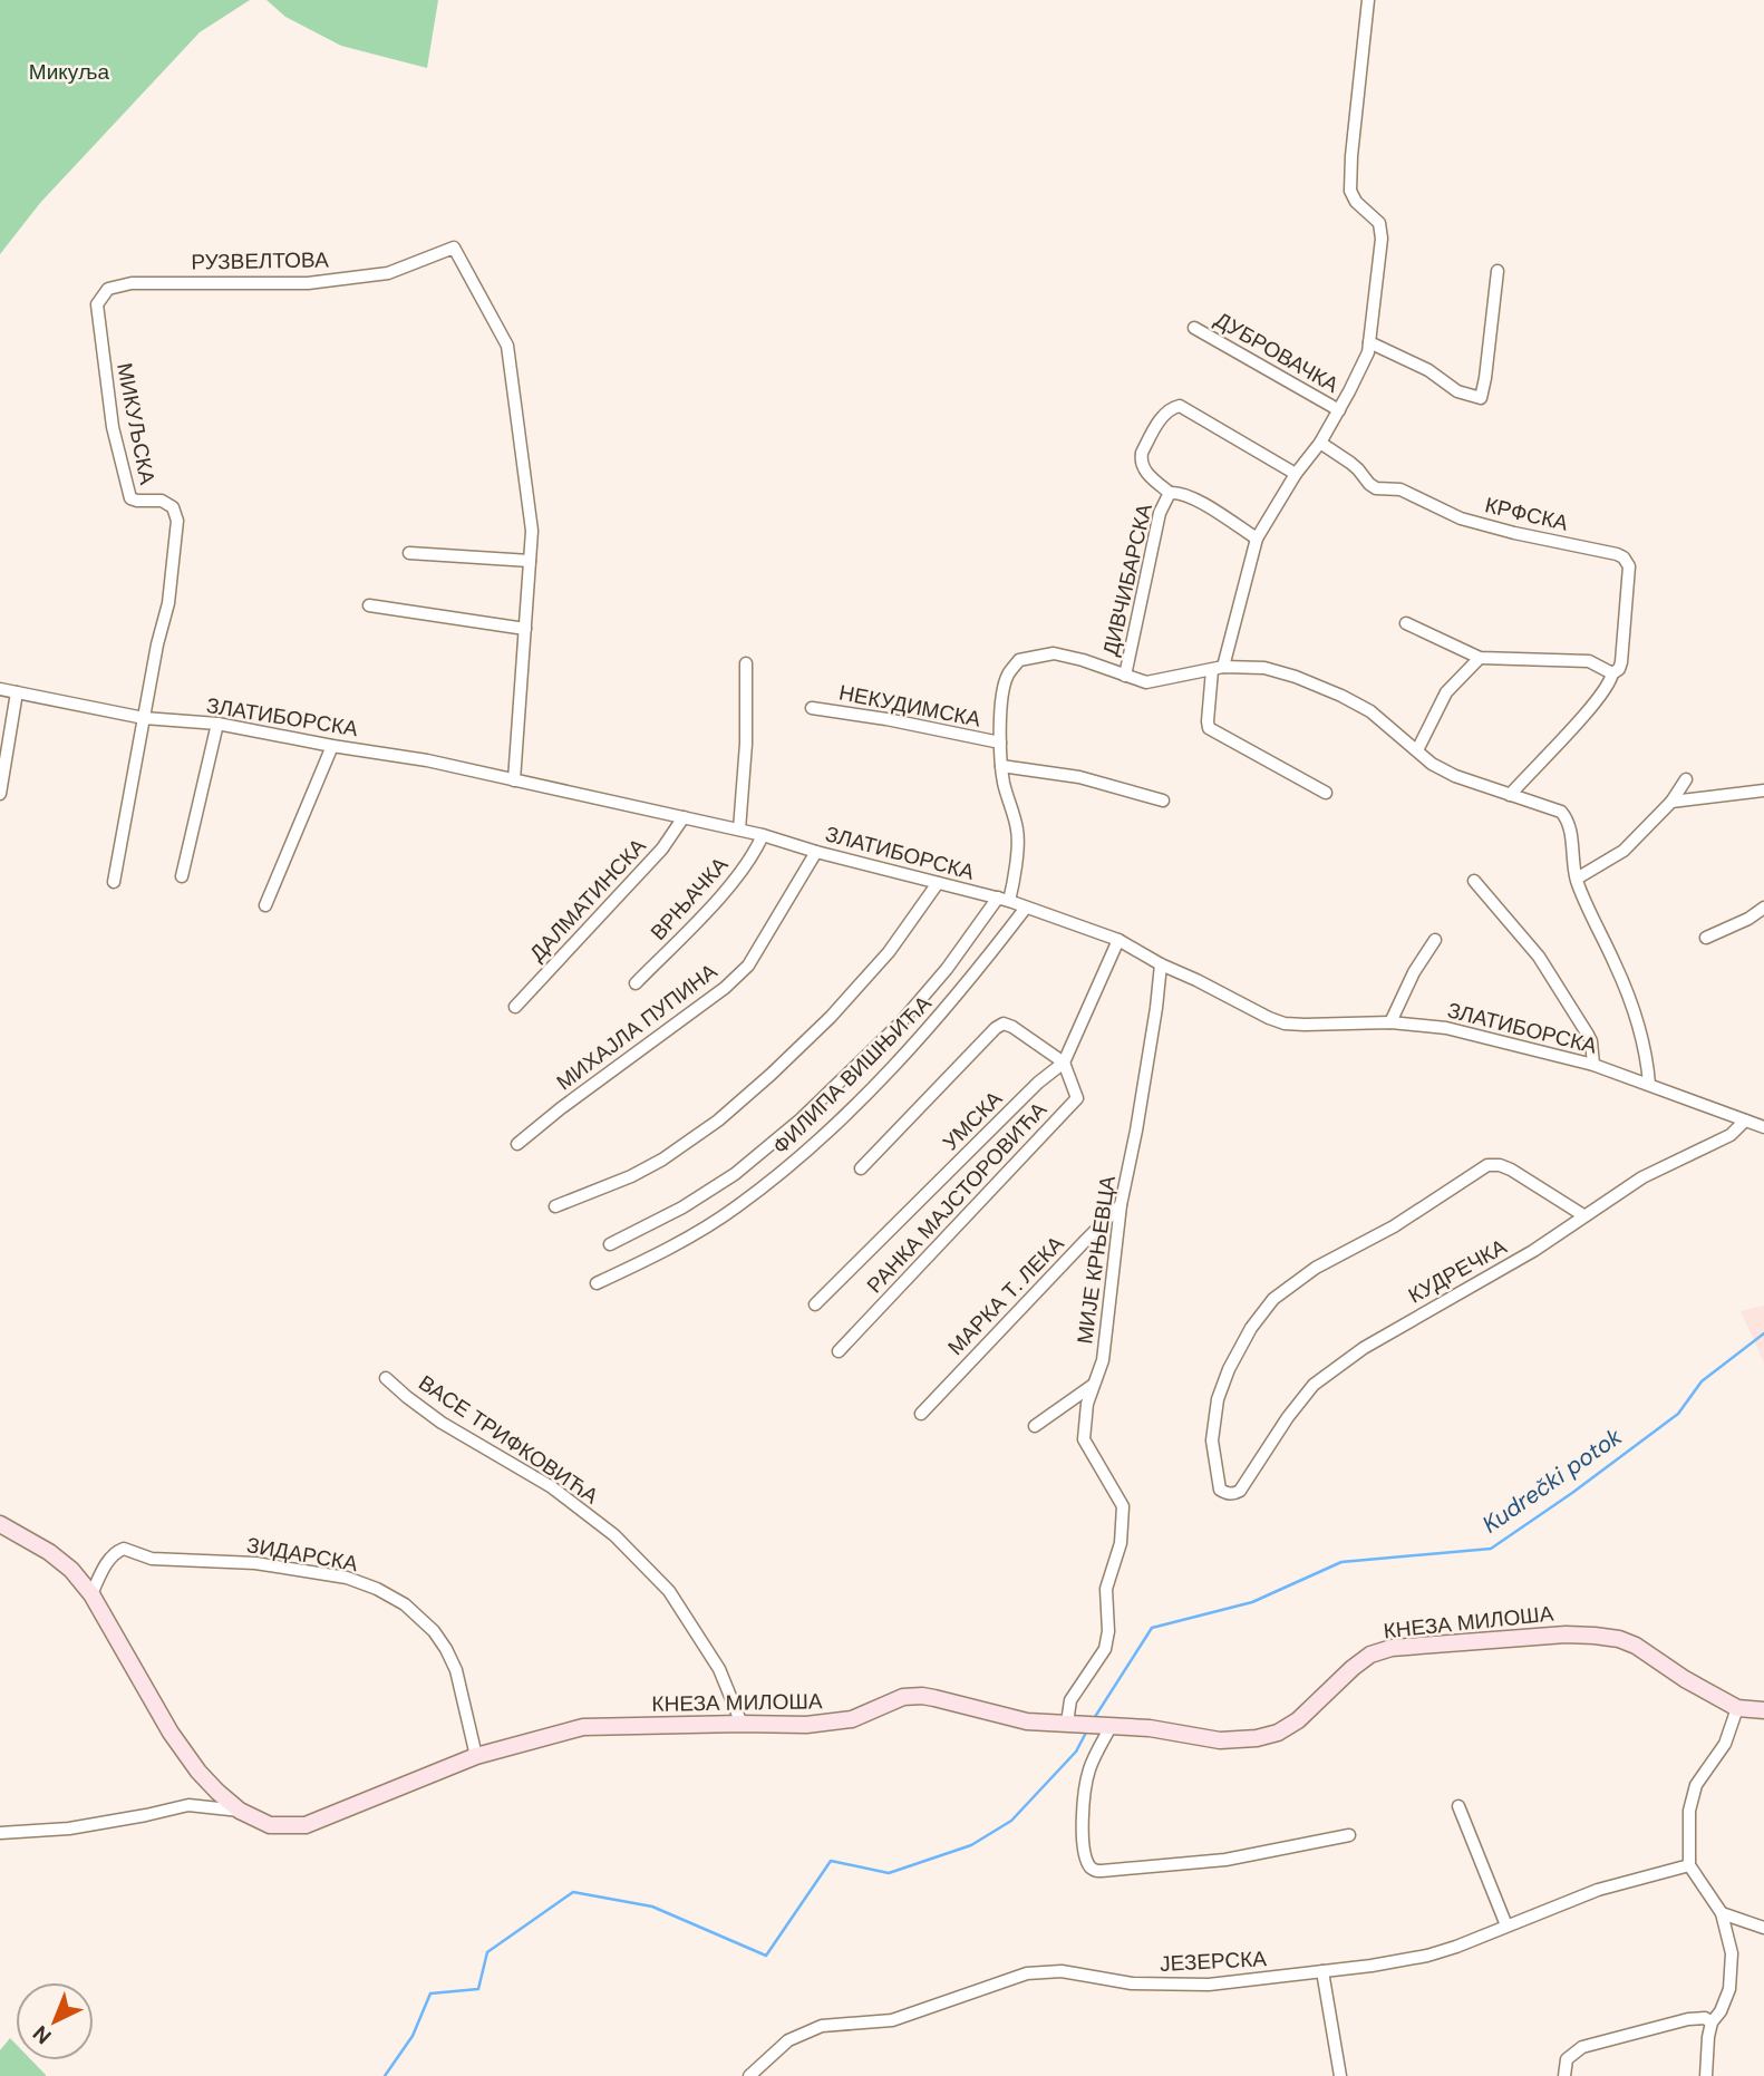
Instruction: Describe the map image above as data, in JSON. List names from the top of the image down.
{
  "streets": {
    "street": [
      "РУЗВЕЛТОВА",
      "ДУБРОВАЧКА",
      "МИКУЉСКА",
      "КРФСКА",
      "ДИВЧИБАРСКА",
      "НЕКУДИМСКА",
      "ЗЛАТИБОРСКА",
      "ВРЊАЧКА",
      "ДАЛМАТИНСКА",
      "МИХАЈЛА ПУПИНА",
      "ФИЛИПА ВИШЊИЋА",
      "УМСКА",
      "РАНКА МАЈСТОРОВИЋА",
      "МИЈЕ КРЊЕВЦА",
      "КУДРЕЧКА",
      "МАРКА Т. ЛЕКА",
      "ВАСЕ ТРИФКОВИЋА",
      "ЗИДАРСКА",
      "КНЕЗА МИЛОША",
      "ЈЕЗЕРСКА"
    ]
  },
  "crossings": [
    ["РУЗВЕЛТОВА", "МИКУЉСКА"],
    ["МИКУЉСКА", "ЗЛАТИБОРСКА"],
    ["ЗЛАТИБОРСКА", "ВРЊАЧКА"],
    ["ЗЛАТИБОРСКА", "ДАЛМАТИНСКА"],
    ["ЗЛАТИБОРСКА", "МИХАЈЛА ПУПИНА"],
    ["ЗЛАТИБОРСКА", "ФИЛИПА ВИШЊИЋА"],
    ["ЗЛАТИБОРСКА", "УМСКА"],
    ["ЗЛАТИБОРСКА", "МИЈЕ КРЊЕВЦА"],
    ["ЗЛАТИБОРСКА", "КУДРЕЧКА"],
    ["УМСКА", "РАНКА МАЈСТОРОВИЋА"],
    ["МИЈЕ КРЊЕВЦА", "МАРКА Т. ЛЕКА"],
    ["МИЈЕ КРЊЕВЦА", "КНЕЗА МИЛОША"],
    ["ВАСЕ ТРИФКОВИЋА", "КНЕЗА МИЛОША"],
    ["ЗИДАРСКА", "КНЕЗА МИЛОША"]
  ],
  "water": ["Kudrečki potok"],
  "parks": ["Микуља"],
  "north": "bottom left"
}
